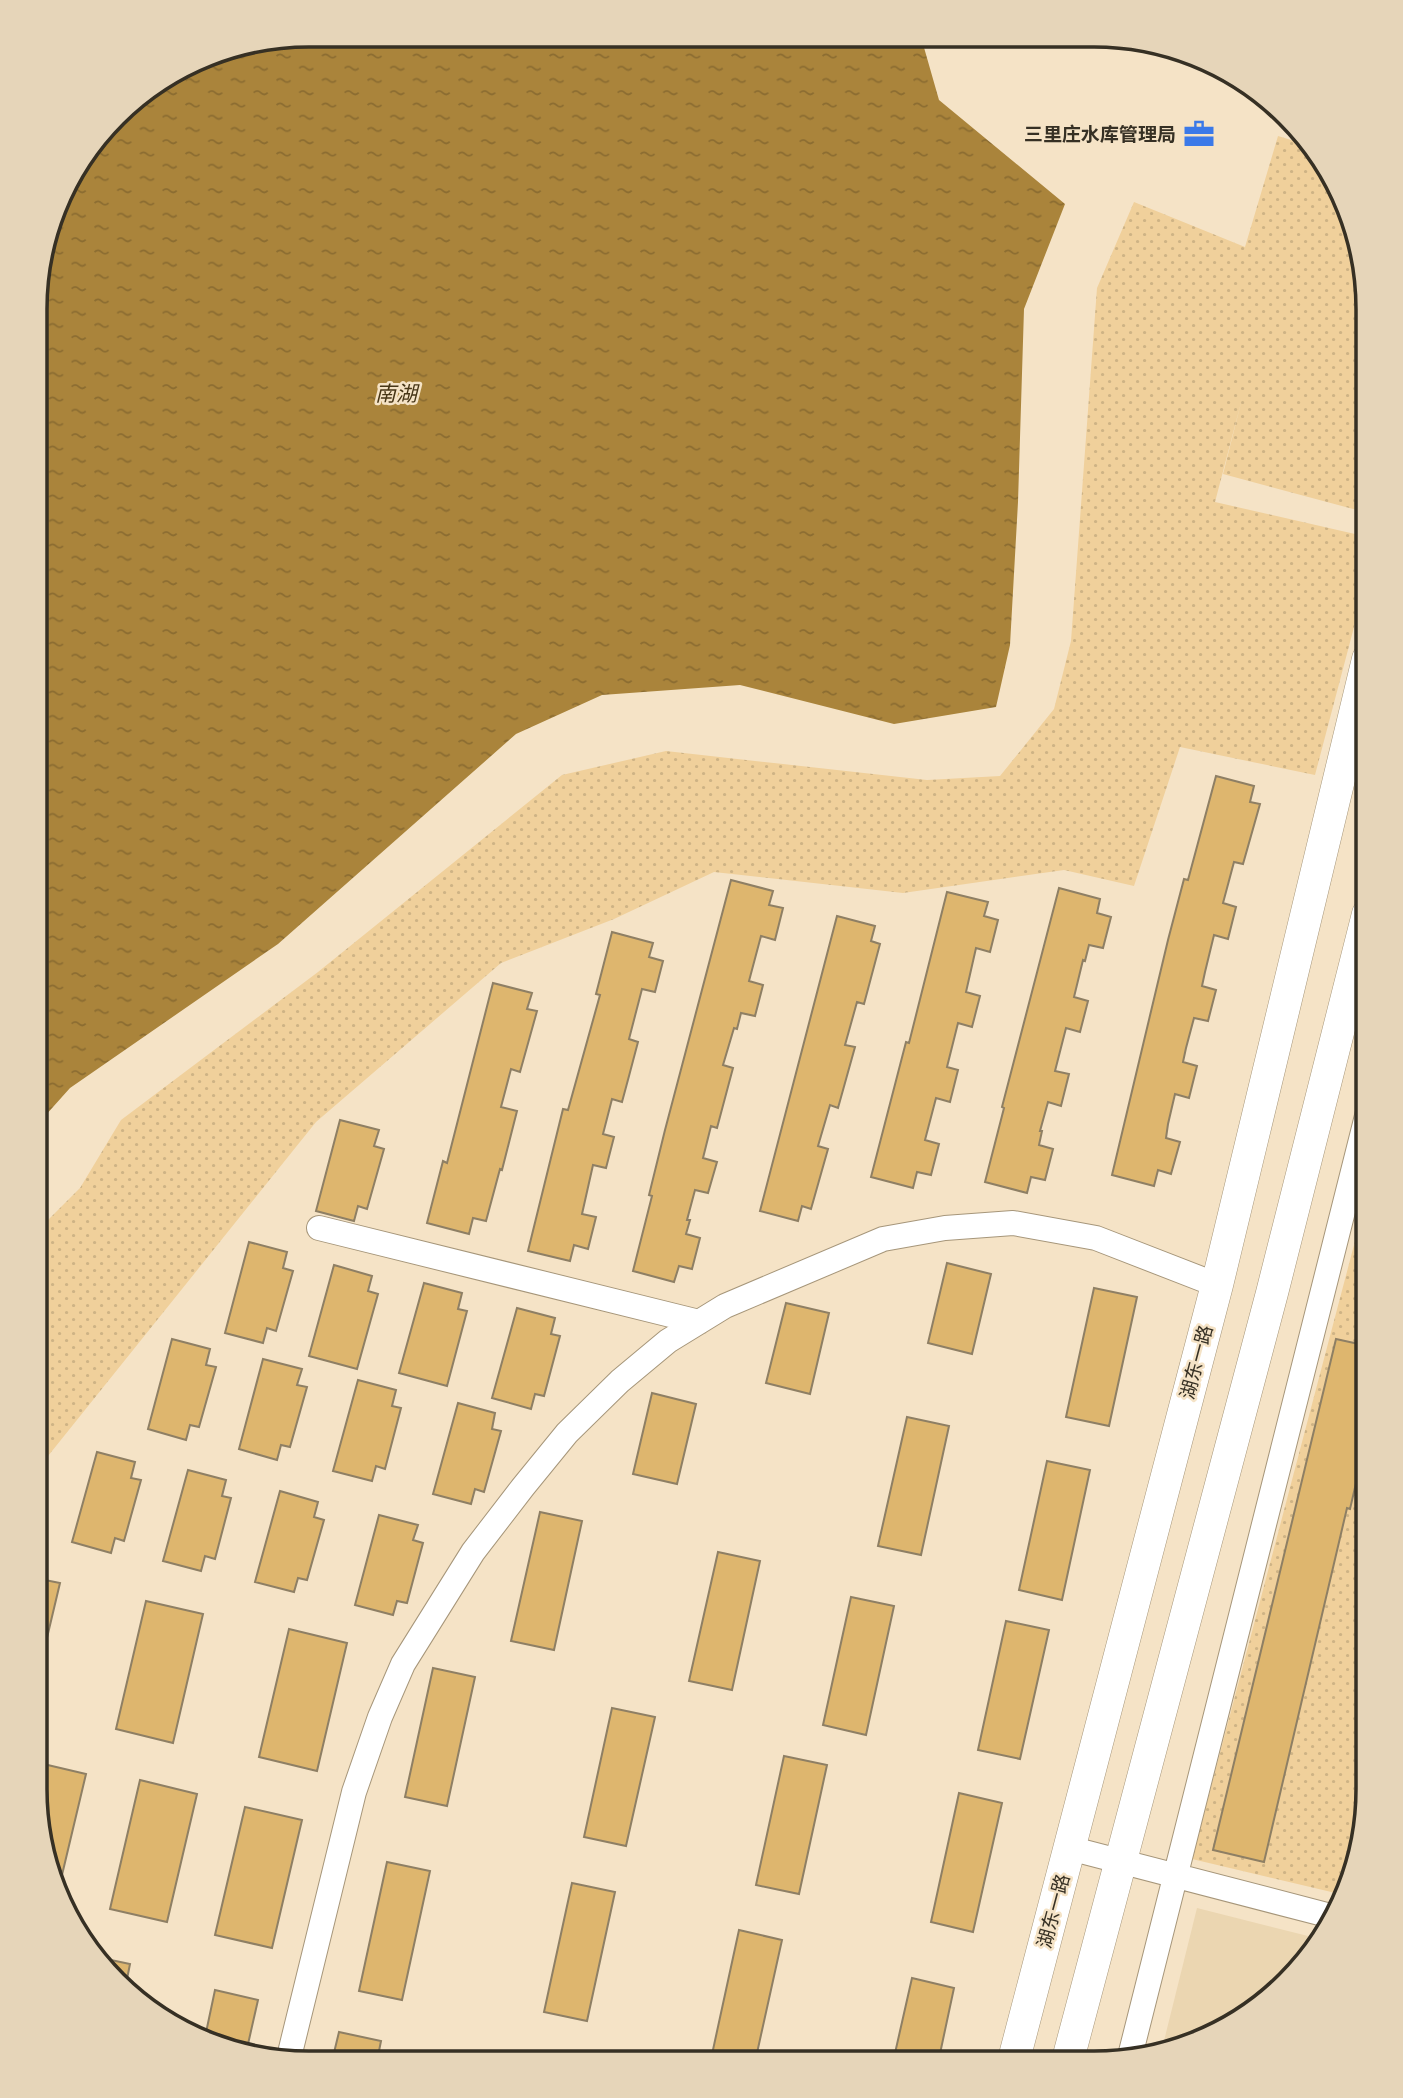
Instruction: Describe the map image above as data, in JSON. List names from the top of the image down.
{
  "streets": {
    "main road": ["湖东一路"]
  },
  "water": ["南湖"],
  "places": {
    "office": ["三里庄水库管理局"]
  }
}
